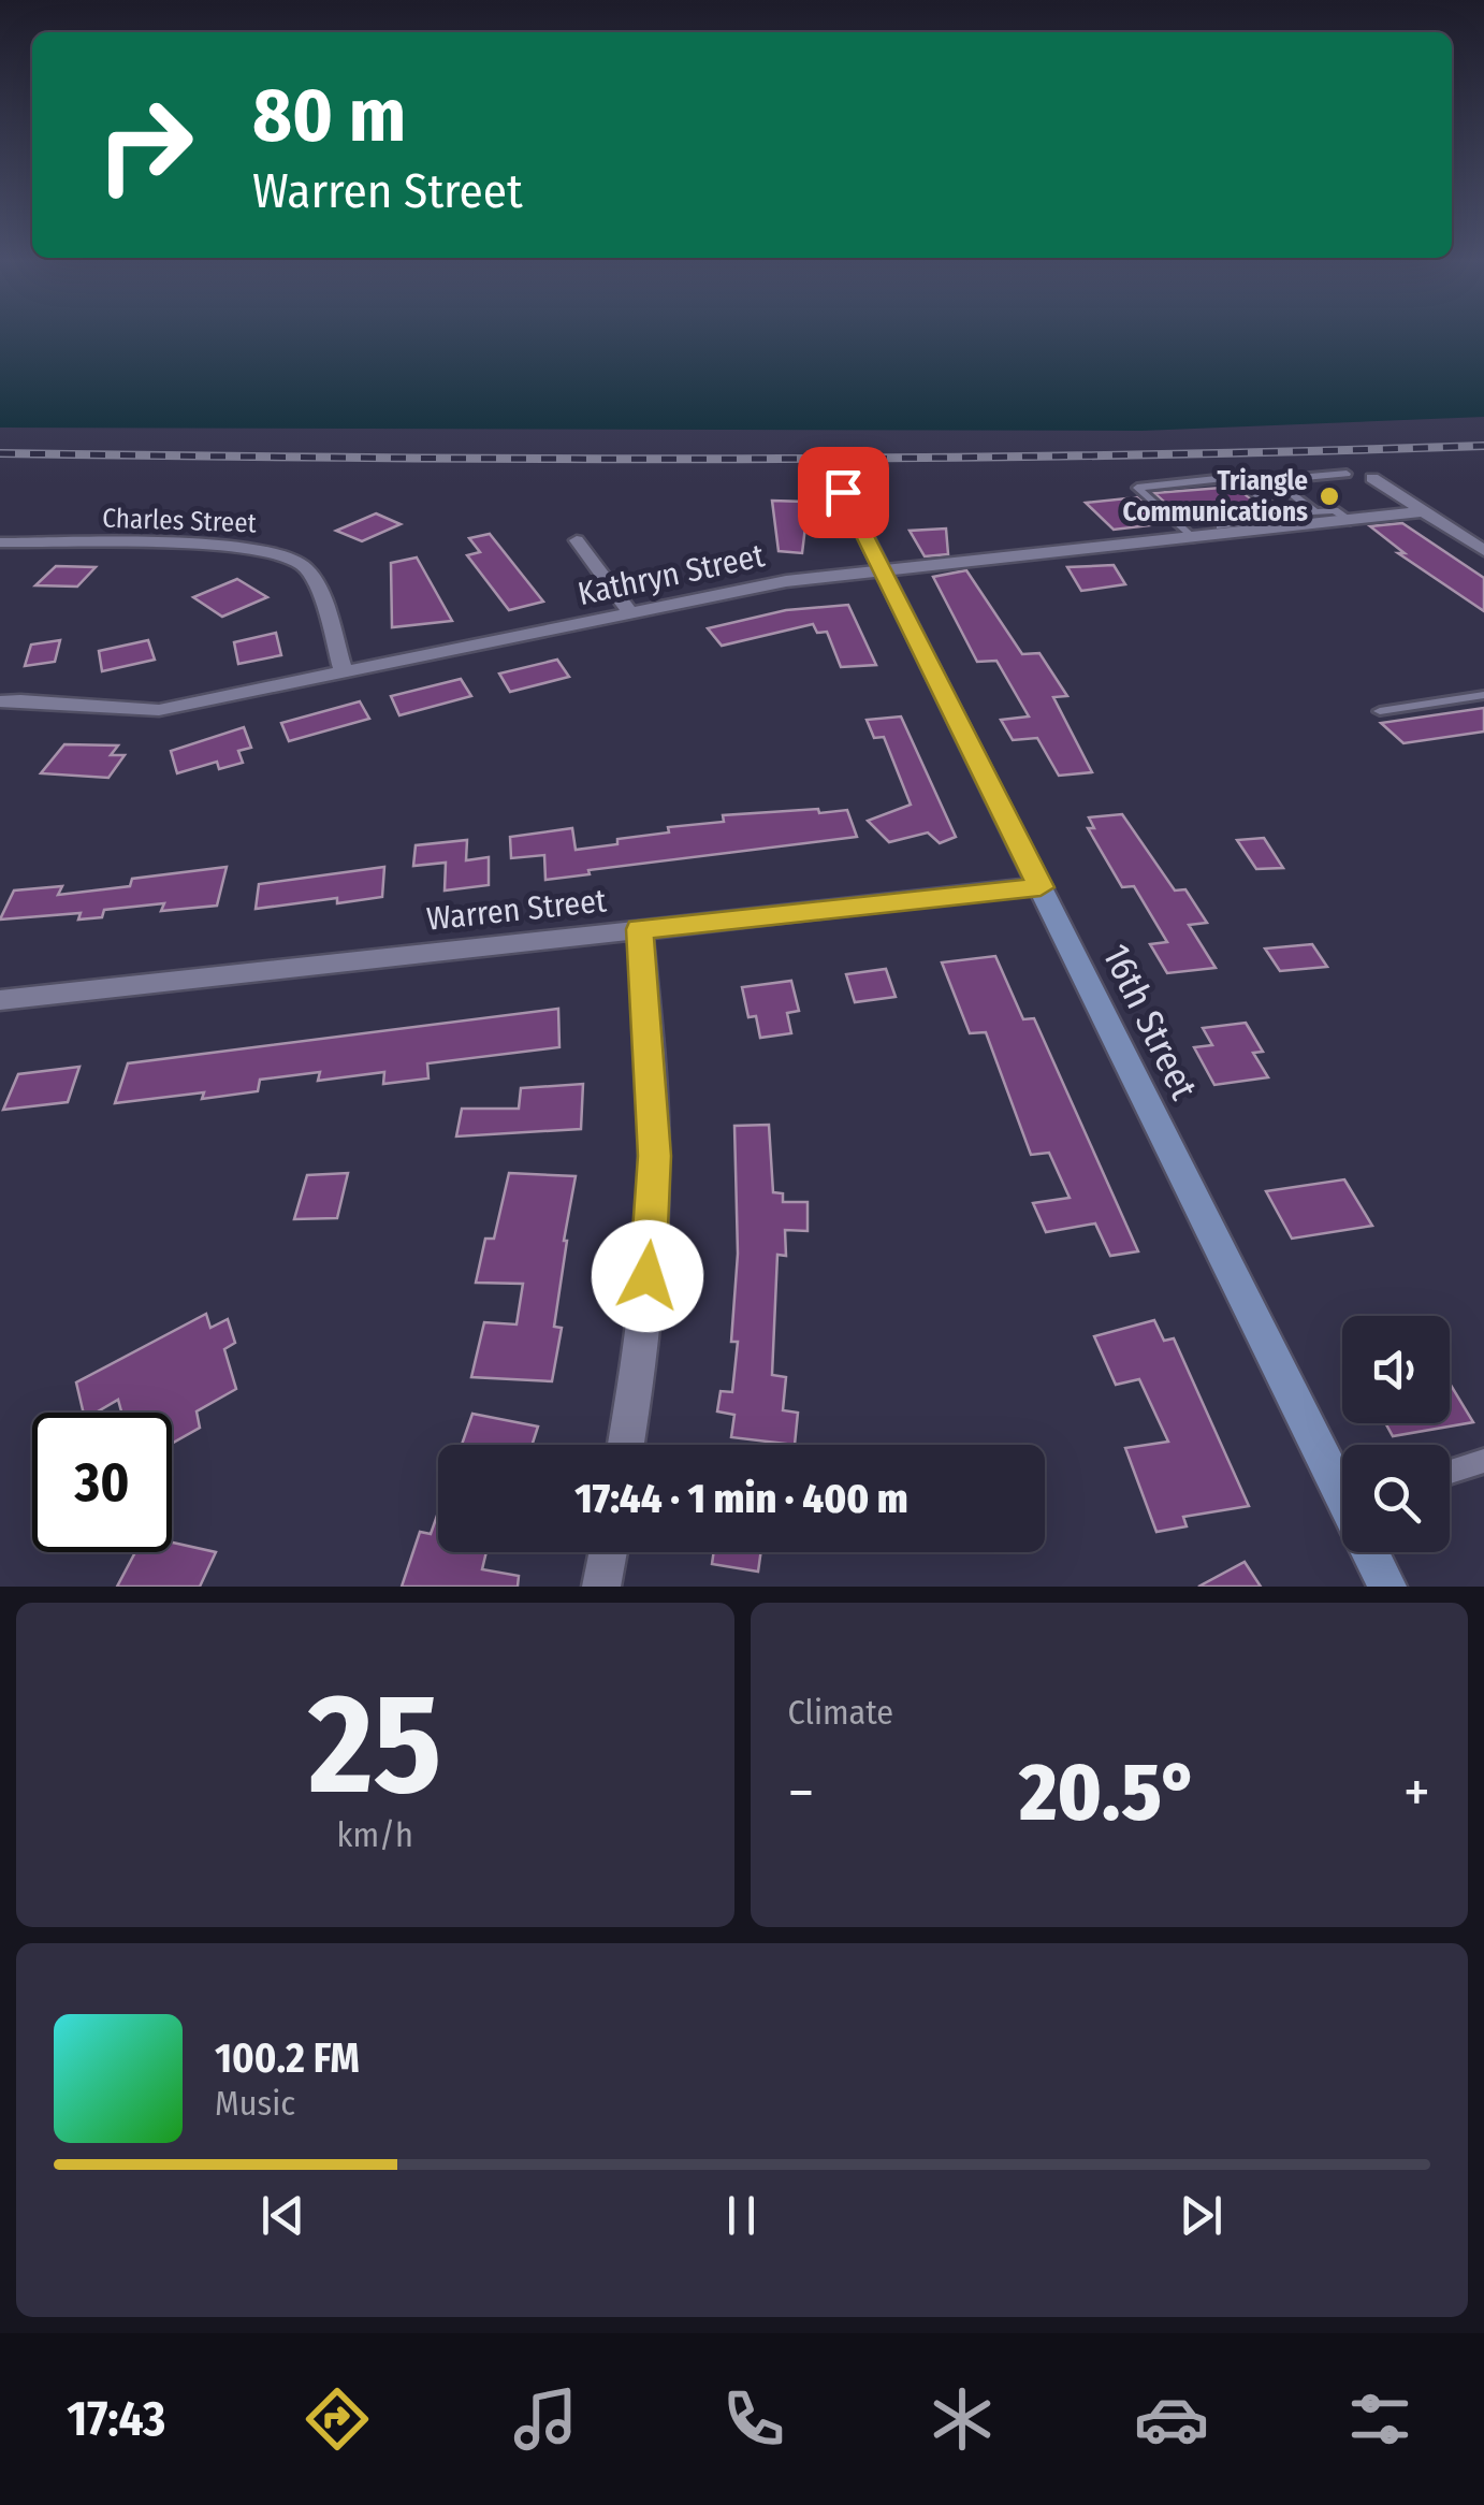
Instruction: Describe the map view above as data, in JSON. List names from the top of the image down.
{
  "streets": {
    "street": [
      "Charles Street",
      "Kathryn Street",
      "Warren Street",
      "16th Street"
    ]
  },
  "crossings": [
    ["Charles Street", "Kathryn Street"],
    ["Kathryn Street", "16th Street"],
    ["Warren Street", "16th Street"]
  ],
  "places": ["Triangle Communications"],
  "page": {
    "turn": ["80 m", "Warren Street"],
    "limit": "30",
    "trip": "17:44 · 1 min · 400 m",
    "tile": [
      ["25", "km/h"],
      "Climate"
    ],
    "heat": ["−", "20.5°", "+"],
    "song": ["100.2 FM", "Music"],
    "tabs": "17:43"
  }
}
